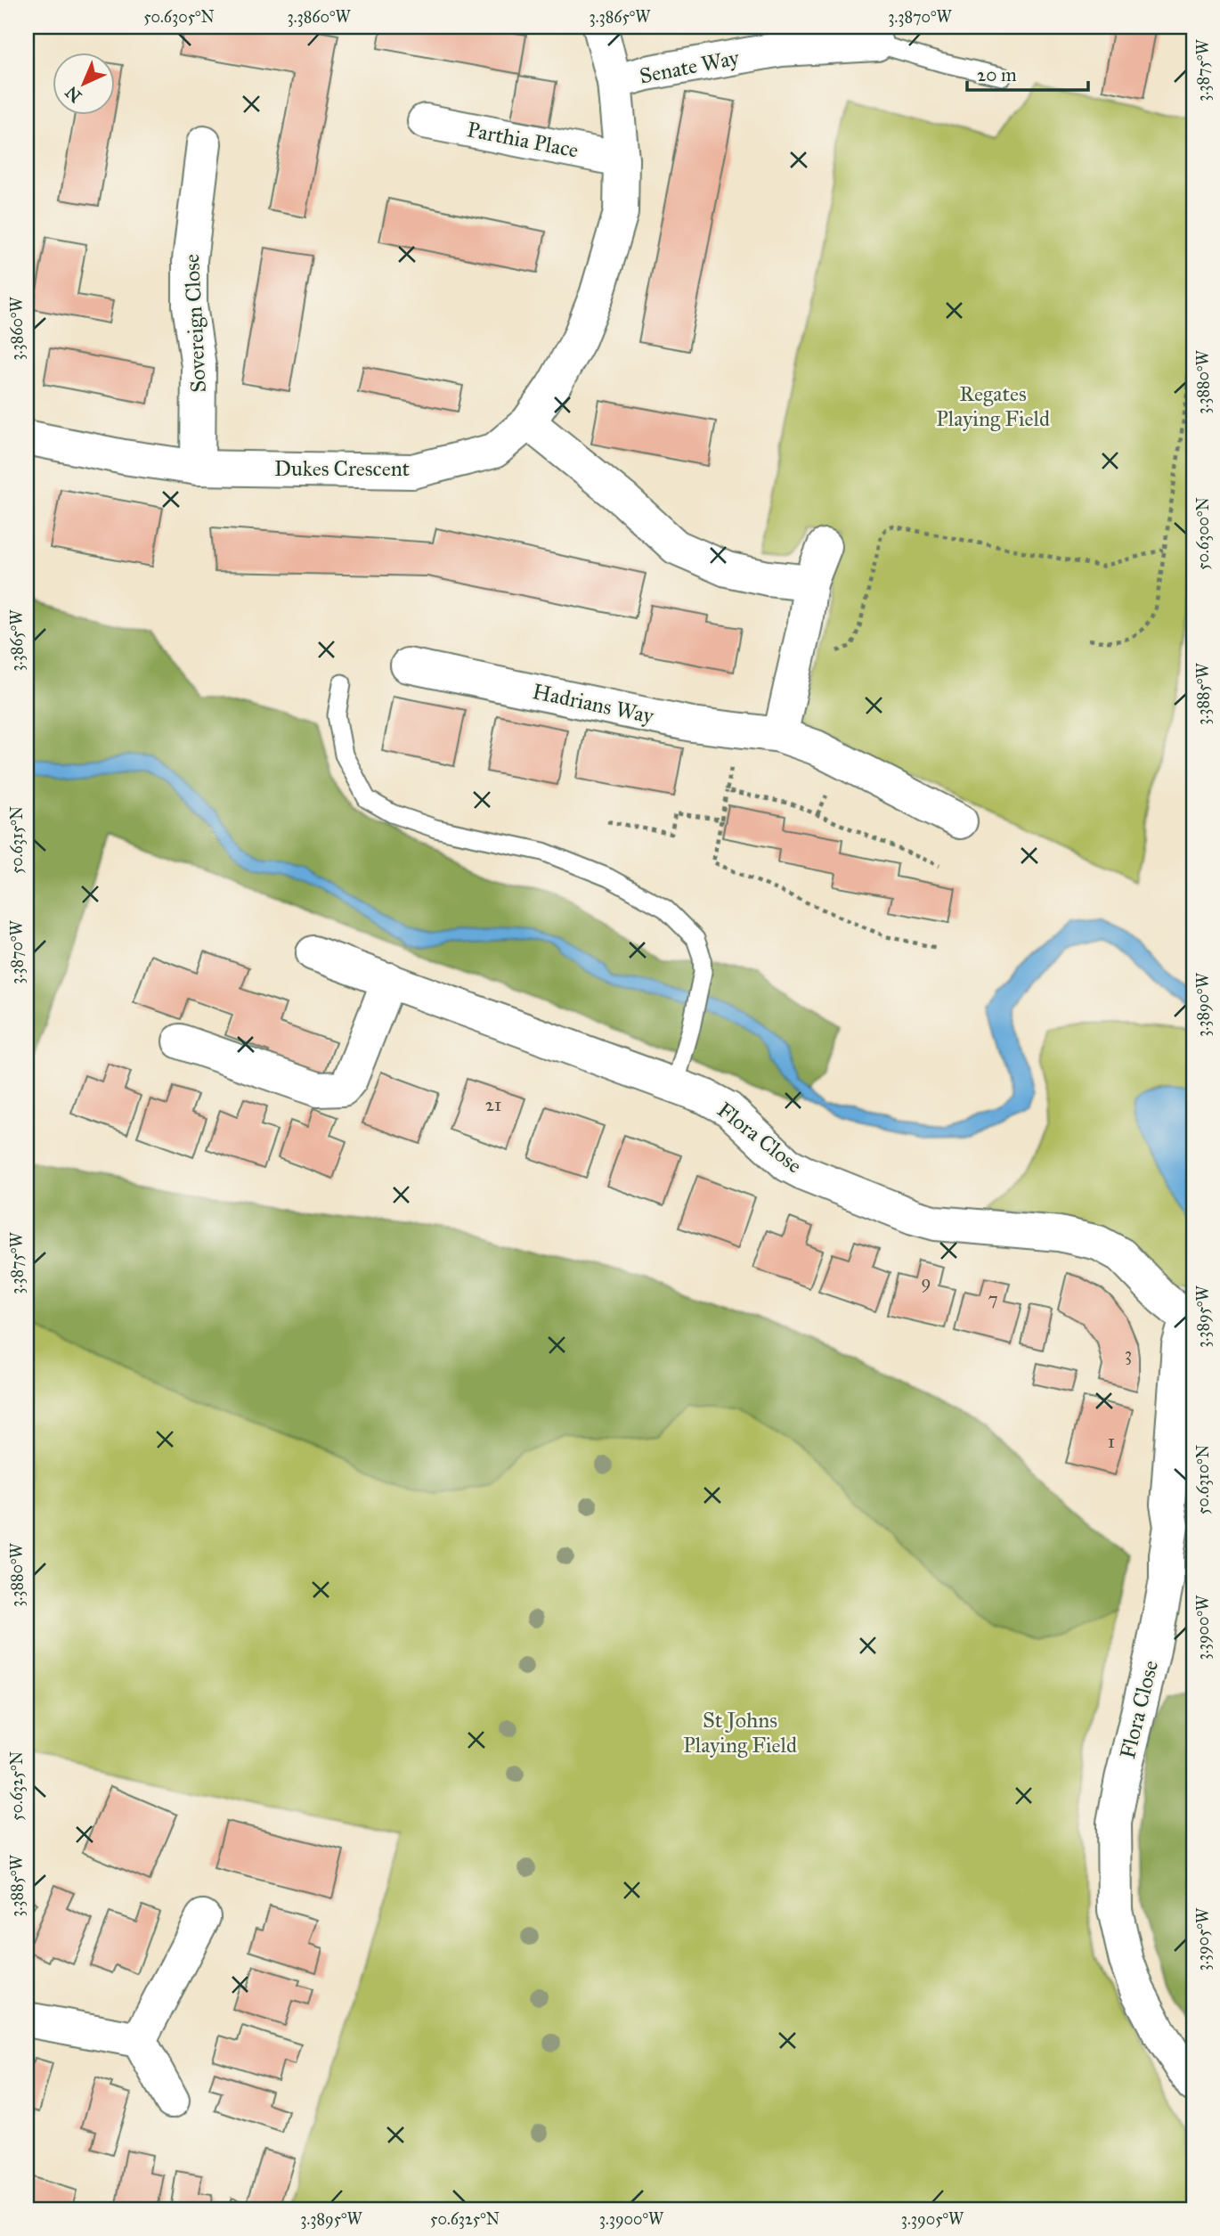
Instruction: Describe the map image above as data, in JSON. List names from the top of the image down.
{
  "streets": {
    "street": [
      "Senate Way",
      "Parthia Place",
      "Sovereign Close",
      "Dukes Crescent",
      "Hadrians Way",
      "Flora Close"
    ]
  },
  "crossings": [
    ["Senate Way", "Dukes Crescent"],
    ["Parthia Place", "Dukes Crescent"],
    ["Sovereign Close", "Dukes Crescent"]
  ],
  "parks": ["Regates Playing Field", "St Johns Playing Field"],
  "house_numbers": [
    "21",
    "9",
    "7",
    "3",
    "1"
  ],
  "scale_bar": "20 m",
  "north": "bottom left",
  "coordinates": [
    "50.6305°N",
    "3.3860°W",
    "3.3865°W",
    "3.3870°W",
    "3.3875°W",
    "3.3880°W",
    "50.6300°N",
    "3.3885°W",
    "50.6315°N",
    "3.3890°W",
    "3.3895°W",
    "50.6310°N",
    "3.3900°W",
    "50.6325°N",
    "3.3905°W"
  ]
}
